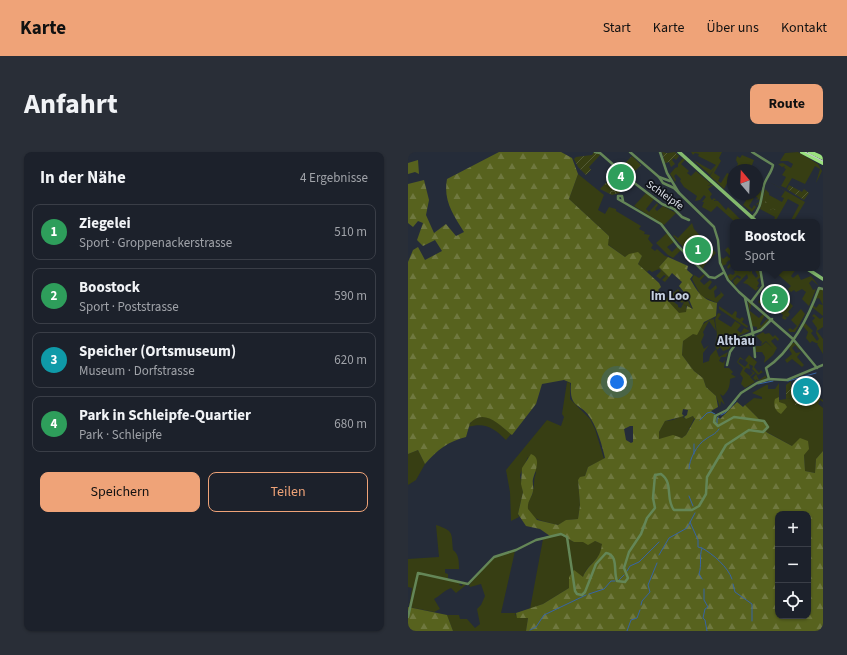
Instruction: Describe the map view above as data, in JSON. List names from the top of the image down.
{
  "streets": {
    "street": ["Schleipfe"]
  },
  "districts": ["Im Loo", "Althau"],
  "north": "top",
  "page": {
    "header": "Karte",
    "nav": [
      "Start",
      "Karte",
      "Über uns",
      "Kontakt"
    ],
    "title": "Anfahrt",
    "buttons": [
      "Route",
      ["Speichern", "Teilen"]
    ],
    "heading": ["In der Nähe", "4 Ergebnisse"],
    "pins": [
      "4",
      "1",
      "2",
      "3"
    ],
    "list": [
      {
        "mark": "1",
        "name": "Ziegelei",
        "note": "Sport · Groppenackerstrasse",
        "value": "510 m"
      },
      {
        "mark": "2",
        "name": "Boostock",
        "note": "Sport · Poststrasse",
        "value": "590 m"
      },
      {
        "mark": "3",
        "name": "Speicher (Ortsmuseum)",
        "note": "Museum · Dorfstrasse",
        "value": "620 m"
      },
      {
        "mark": "4",
        "name": "Park in Schleipfe-Quartier",
        "note": "Park · Schleipfe",
        "value": "680 m"
      }
    ],
    "popup": ["Boostock", "Sport"],
    "map_buttons": ["+", "−"]
  }
}
